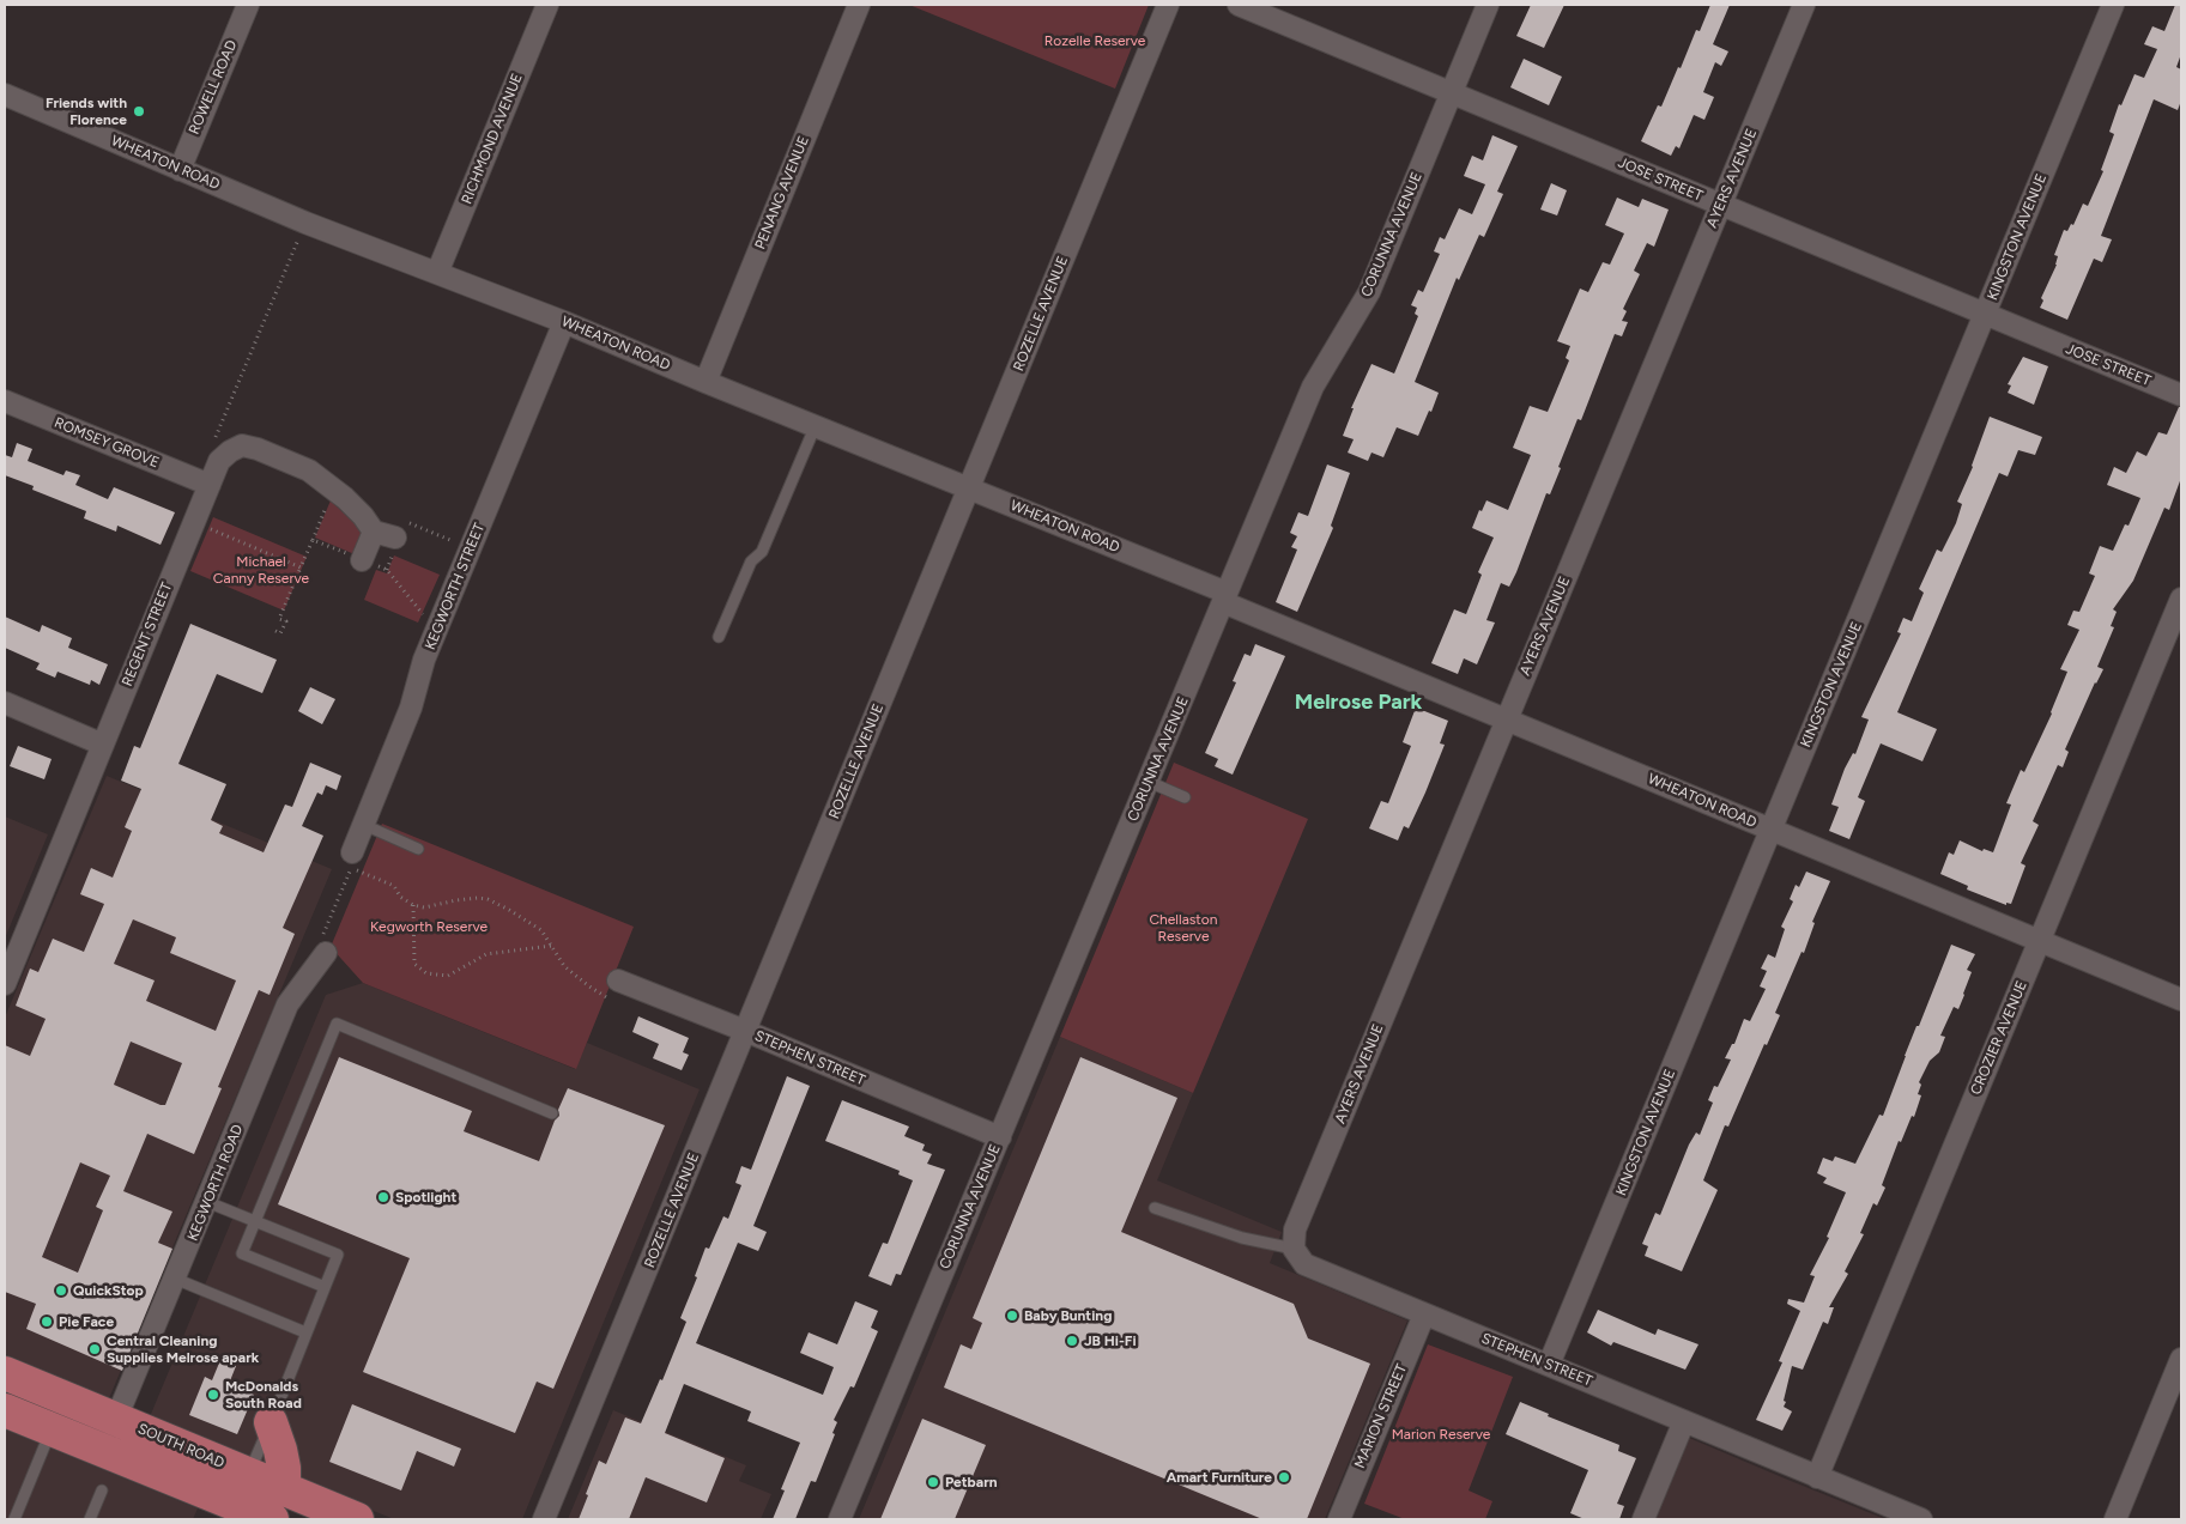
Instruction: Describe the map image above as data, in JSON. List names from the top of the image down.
{
  "streets": {
    "highway": ["SOUTH ROAD"],
    "street": [
      "ROWELL ROAD",
      "RICHMOND AVENUE",
      "WHEATON ROAD",
      "AYERS AVENUE",
      "JOSE STREET",
      "PENANG AVENUE",
      "CORUNNA AVENUE",
      "KINGSTON AVENUE",
      "ROZELLE AVENUE",
      "ROMSEY GROVE",
      "KEGWORTH STREET",
      "REGENT STREET",
      "CROZIER AVENUE",
      "STEPHEN STREET",
      "KEGWORTH ROAD",
      "MARION STREET"
    ]
  },
  "crossings": [
    ["ROWELL ROAD", "WHEATON ROAD"],
    ["RICHMOND AVENUE", "WHEATON ROAD"],
    ["WHEATON ROAD", "AYERS AVENUE"],
    ["WHEATON ROAD", "PENANG AVENUE"],
    ["WHEATON ROAD", "CORUNNA AVENUE"],
    ["WHEATON ROAD", "KINGSTON AVENUE"],
    ["WHEATON ROAD", "ROZELLE AVENUE"],
    ["WHEATON ROAD", "KEGWORTH STREET"],
    ["WHEATON ROAD", "CROZIER AVENUE"],
    ["AYERS AVENUE", "JOSE STREET"],
    ["AYERS AVENUE", "STEPHEN STREET"],
    ["JOSE STREET", "CORUNNA AVENUE"],
    ["JOSE STREET", "KINGSTON AVENUE"],
    ["CORUNNA AVENUE", "STEPHEN STREET"],
    ["KINGSTON AVENUE", "STEPHEN STREET"],
    ["ROZELLE AVENUE", "STEPHEN STREET"],
    ["ROMSEY GROVE", "REGENT STREET"],
    ["CROZIER AVENUE", "STEPHEN STREET"],
    ["STEPHEN STREET", "MARION STREET"],
    ["KEGWORTH ROAD", "SOUTH ROAD"]
  ],
  "districts": ["Melrose Park"],
  "parks": [
    "Rozelle Reserve",
    "Michael Canny Reserve",
    "Chellaston Reserve",
    "Kegworth Reserve",
    "Marion Reserve"
  ],
  "places": [
    "Friends with Florence",
    "Spotlight",
    "QuickStop",
    "Baby Bunting",
    "Pie Face",
    "JB Hi-Fi",
    "Central Cleaning Supplies Melrose apark",
    "McDonalds South Road",
    "Amart Furniture",
    "Petbarn"
  ]
}
